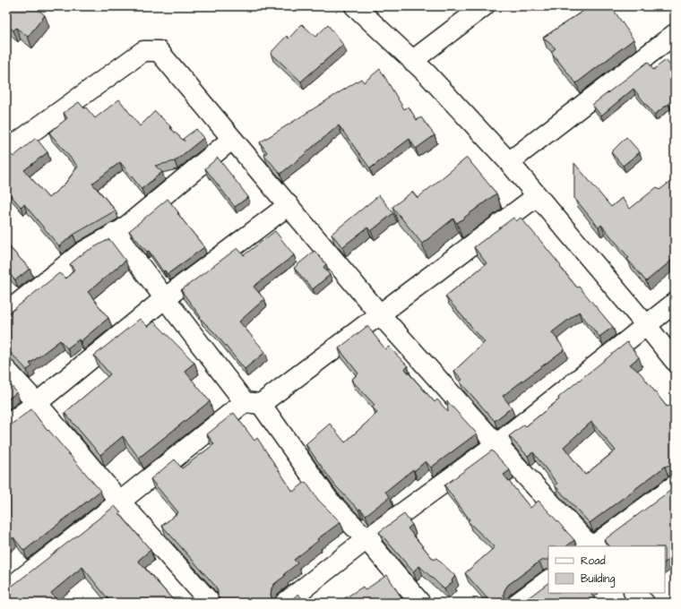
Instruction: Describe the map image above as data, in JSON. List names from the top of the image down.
{
  "legend": ["Road", "Building"]
}
